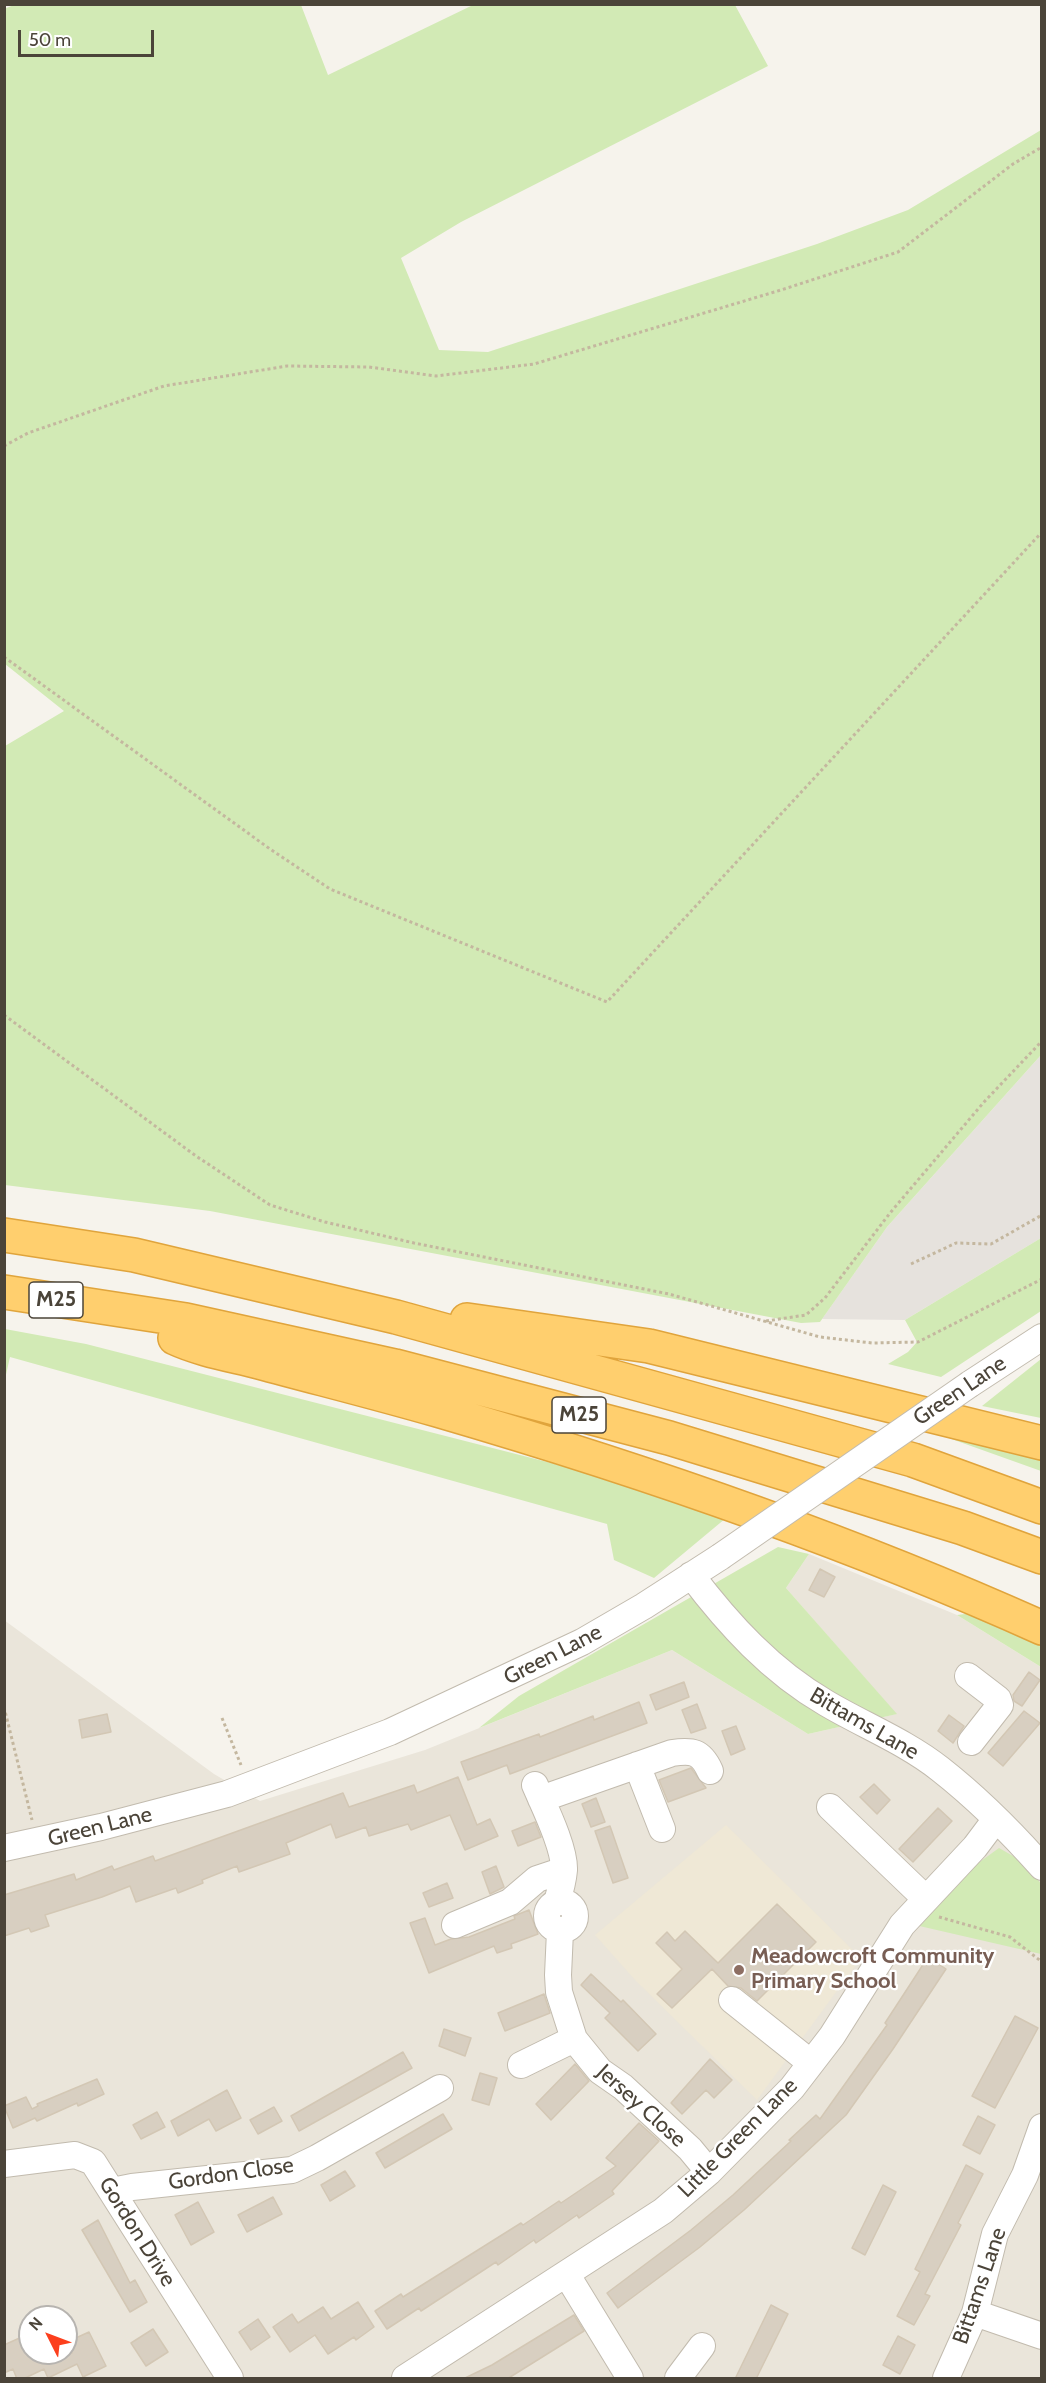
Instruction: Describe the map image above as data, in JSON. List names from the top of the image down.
{
  "streets": {
    "highway": ["M25"],
    "street": [
      "Green Lane",
      "Bittams Lane",
      "Jersey Close",
      "Little Green Lane",
      "Gordon Close",
      "Gordon Drive"
    ]
  },
  "crossings": [
    ["Green Lane", "Bittams Lane"],
    ["Bittams Lane", "Little Green Lane"],
    ["Jersey Close", "Little Green Lane"],
    ["Gordon Close", "Gordon Drive"]
  ],
  "places": ["Meadowcroft Community Primary School"],
  "scale_bar": "50 m",
  "north": "top left"
}
